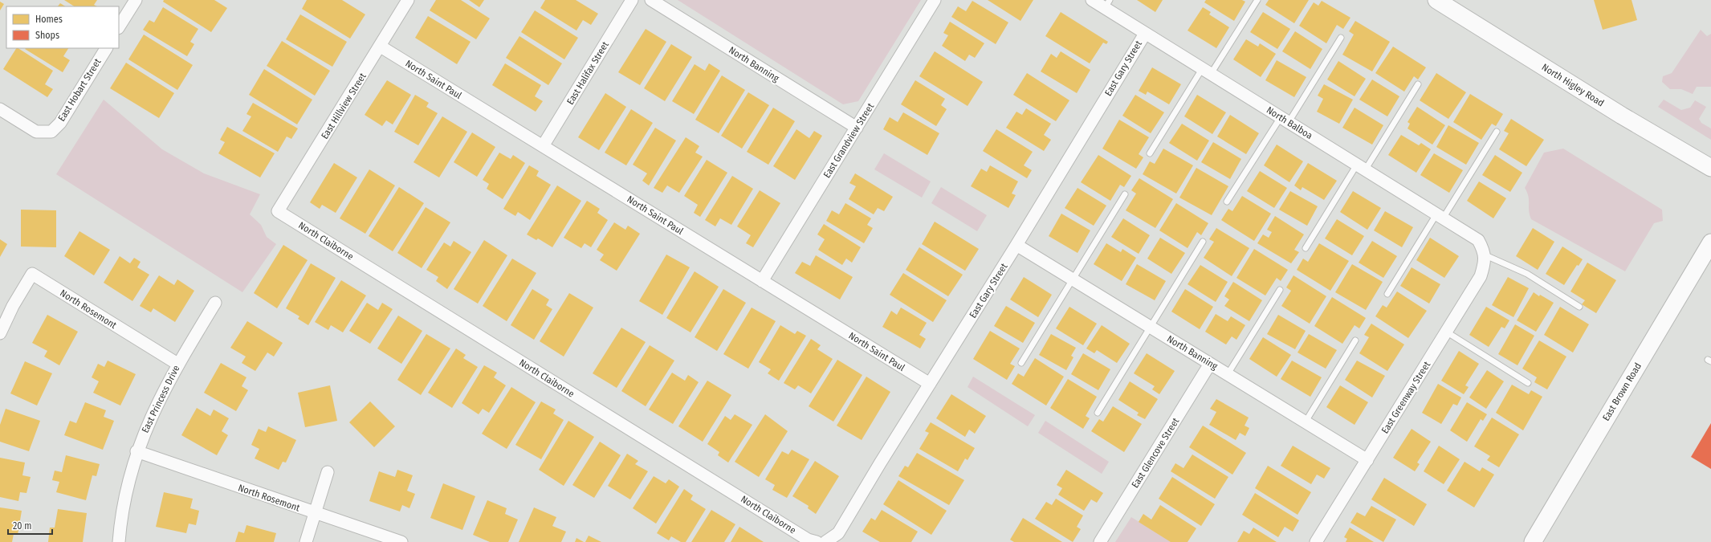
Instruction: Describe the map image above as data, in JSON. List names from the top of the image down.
{
  "streets": {
    "main road": ["North Higley Road", "East Brown Road"],
    "street": [
      "North Banning",
      "East Gary Street",
      "East Halifax Street",
      "North Saint Paul",
      "East Hobart Street",
      "East Hillview Street",
      "North Balboa",
      "East Grandview Street",
      "North Claiborne",
      "North Rosemont",
      "East Greenway Street",
      "East Princess Drive",
      "East Glencove Street"
    ]
  },
  "crossings": [
    ["North Banning", "East Gary Street"],
    ["North Banning", "East Grandview Street"],
    ["North Banning", "East Greenway Street"],
    ["North Banning", "East Glencove Street"],
    ["East Gary Street", "North Saint Paul"],
    ["East Gary Street", "North Balboa"],
    ["East Halifax Street", "North Saint Paul"],
    ["North Saint Paul", "East Hillview Street"],
    ["North Saint Paul", "East Grandview Street"],
    ["East Hillview Street", "North Claiborne"],
    ["North Balboa", "East Greenway Street"],
    ["North Rosemont", "East Princess Drive"]
  ],
  "legend": ["Homes", "Shops"],
  "scale_bar": "20 m"
}
